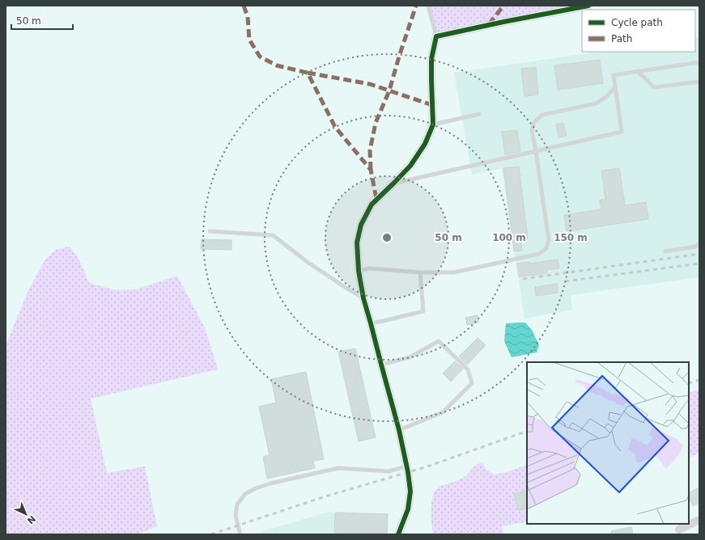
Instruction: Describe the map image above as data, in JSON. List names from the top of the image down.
{
  "legend": ["Cycle path", "Path"],
  "scale_bar": "50 m",
  "north": "bottom right",
  "rings": ["50 m", "100 m", "150 m"]
}
